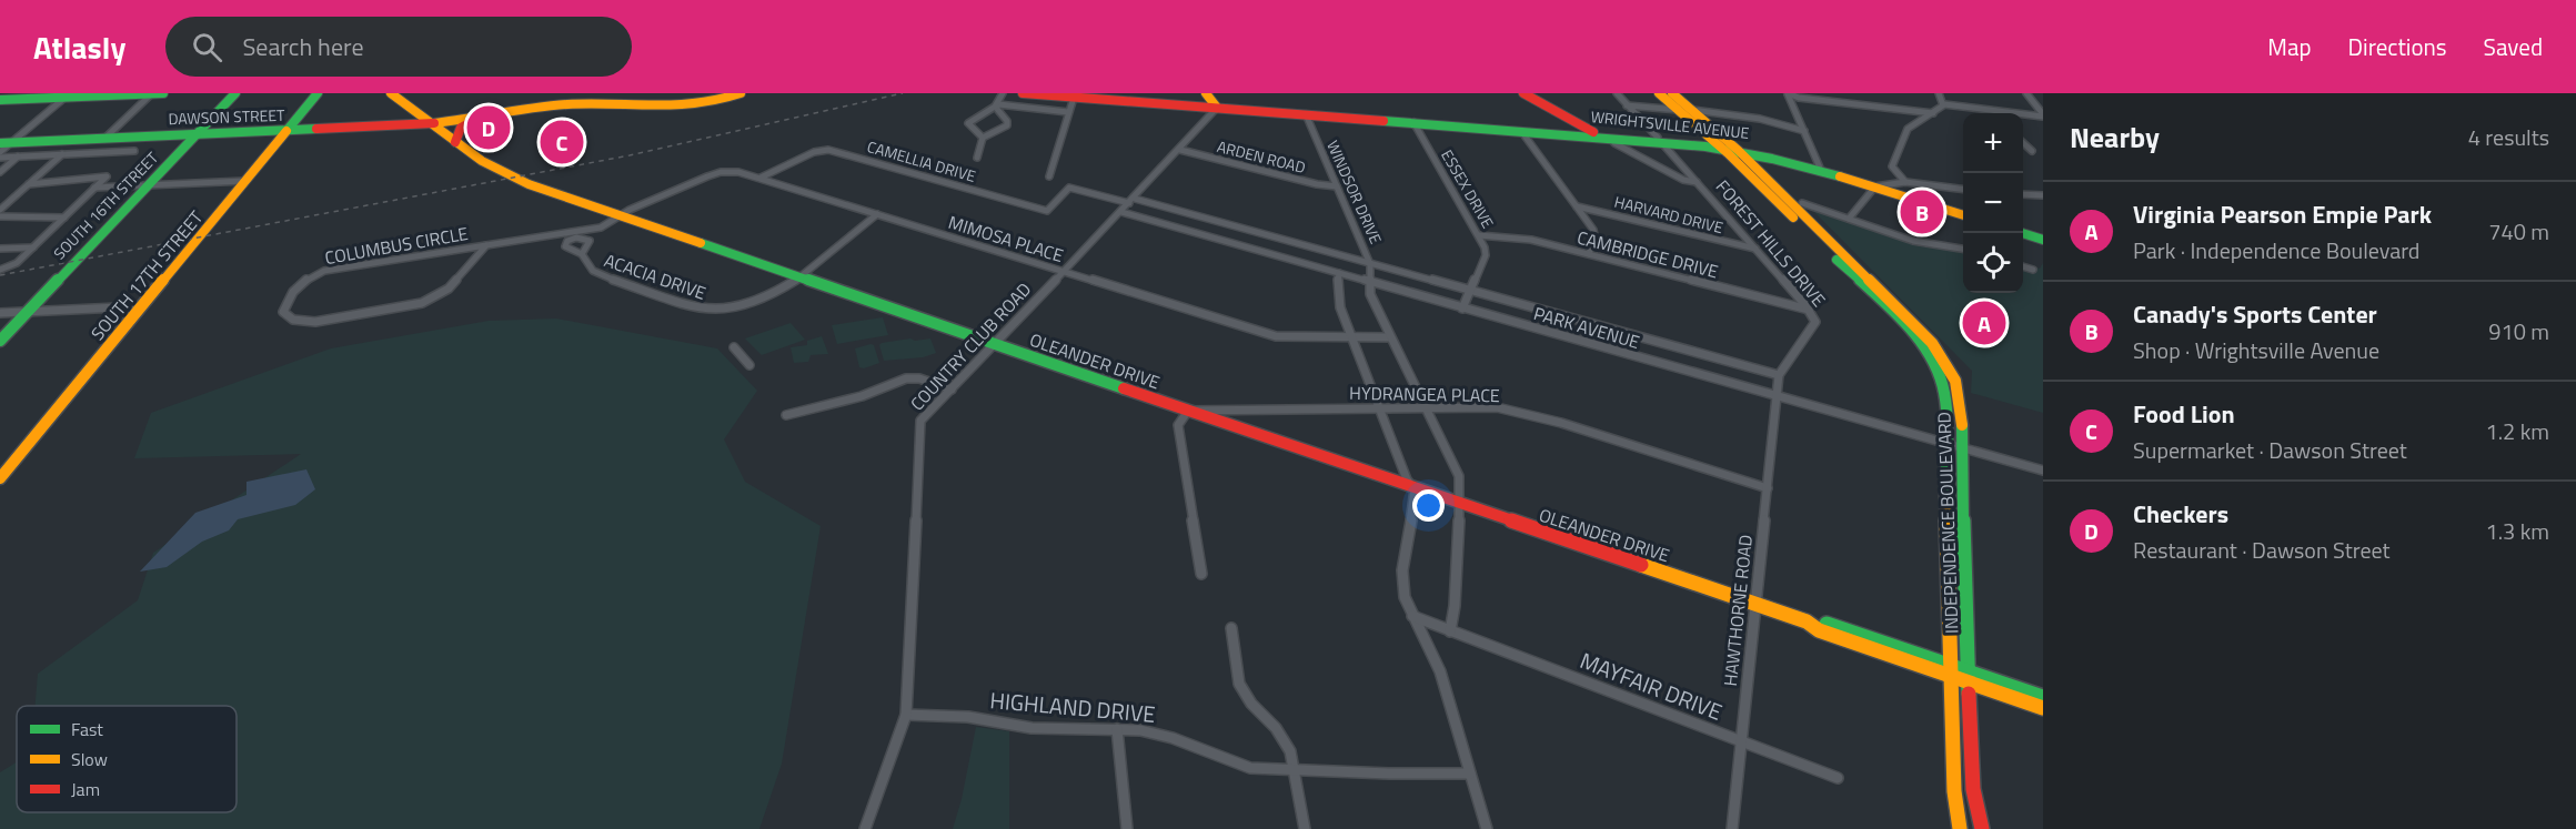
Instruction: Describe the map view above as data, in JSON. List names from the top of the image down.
{
  "streets": {
    "main road": [
      "DAWSON STREET",
      "WRIGHTSVILLE AVENUE",
      "SOUTH 16TH STREET",
      "SOUTH 17TH STREET",
      "OLEANDER DRIVE",
      "INDEPENDENCE BOULEVARD"
    ],
    "street": [
      "ARDEN ROAD",
      "CAMELLIA DRIVE",
      "ESSEX DRIVE",
      "WINDSOR DRIVE",
      "HARVARD DRIVE",
      "MIMOSA PLACE",
      "FOREST HILLS DRIVE",
      "COLUMBUS CIRCLE",
      "CAMBRIDGE DRIVE",
      "ACACIA DRIVE",
      "PARK AVENUE",
      "COUNTRY CLUB ROAD",
      "HYDRANGEA PLACE",
      "HAWTHORNE ROAD",
      "MAYFAIR DRIVE",
      "HIGHLAND DRIVE"
    ]
  },
  "crossings": [
    ["DAWSON STREET", "SOUTH 16TH STREET"],
    ["DAWSON STREET", "SOUTH 17TH STREET"],
    ["DAWSON STREET", "OLEANDER DRIVE"],
    ["WRIGHTSVILLE AVENUE", "ESSEX DRIVE"],
    ["WRIGHTSVILLE AVENUE", "WINDSOR DRIVE"],
    ["WRIGHTSVILLE AVENUE", "FOREST HILLS DRIVE"],
    ["WRIGHTSVILLE AVENUE", "COUNTRY CLUB ROAD"],
    ["WRIGHTSVILLE AVENUE", "INDEPENDENCE BOULEVARD"],
    ["ARDEN ROAD", "WINDSOR DRIVE"],
    ["ARDEN ROAD", "COUNTRY CLUB ROAD"],
    ["CAMELLIA DRIVE", "MIMOSA PLACE"],
    ["CAMELLIA DRIVE", "PARK AVENUE"],
    ["ESSEX DRIVE", "CAMBRIDGE DRIVE"],
    ["ESSEX DRIVE", "PARK AVENUE"],
    ["WINDSOR DRIVE", "MIMOSA PLACE"],
    ["WINDSOR DRIVE", "PARK AVENUE"],
    ["WINDSOR DRIVE", "OLEANDER DRIVE"],
    ["WINDSOR DRIVE", "HYDRANGEA PLACE"],
    ["WINDSOR DRIVE", "MAYFAIR DRIVE"],
    ["HARVARD DRIVE", "FOREST HILLS DRIVE"],
    ["MIMOSA PLACE", "COLUMBUS CIRCLE"],
    ["MIMOSA PLACE", "ACACIA DRIVE"],
    ["MIMOSA PLACE", "COUNTRY CLUB ROAD"],
    ["MIMOSA PLACE", "OLEANDER DRIVE"],
    ["FOREST HILLS DRIVE", "CAMBRIDGE DRIVE"],
    ["FOREST HILLS DRIVE", "PARK AVENUE"],
    ["FOREST HILLS DRIVE", "HAWTHORNE ROAD"],
    ["COLUMBUS CIRCLE", "OLEANDER DRIVE"],
    ["ACACIA DRIVE", "OLEANDER DRIVE"],
    ["PARK AVENUE", "COUNTRY CLUB ROAD"],
    ["PARK AVENUE", "INDEPENDENCE BOULEVARD"],
    ["PARK AVENUE", "HAWTHORNE ROAD"],
    ["COUNTRY CLUB ROAD", "OLEANDER DRIVE"],
    ["COUNTRY CLUB ROAD", "HIGHLAND DRIVE"],
    ["OLEANDER DRIVE", "HYDRANGEA PLACE"],
    ["OLEANDER DRIVE", "INDEPENDENCE BOULEVARD"],
    ["OLEANDER DRIVE", "HAWTHORNE ROAD"],
    ["HYDRANGEA PLACE", "HAWTHORNE ROAD"],
    ["HAWTHORNE ROAD", "MAYFAIR DRIVE"]
  ],
  "legend": ["Fast", "Slow", "Jam"],
  "page": {
    "header": "Atlasly",
    "search": "Search here",
    "nav": ["Map", "Directions", "Saved"],
    "heading": ["Nearby", "4 results"],
    "pins": [
      "D",
      "C",
      "B",
      "A"
    ],
    "map_buttons": ["+", "−"],
    "list": [
      {
        "mark": "A",
        "name": "Virginia Pearson Empie Park",
        "note": "Park · Independence Boulevard",
        "value": "740 m"
      },
      {
        "mark": "B",
        "name": "Canady's Sports Center",
        "note": "Shop · Wrightsville Avenue",
        "value": "910 m"
      },
      {
        "mark": "C",
        "name": "Food Lion",
        "note": "Supermarket · Dawson Street",
        "value": "1.2 km"
      },
      {
        "mark": "D",
        "name": "Checkers",
        "note": "Restaurant · Dawson Street",
        "value": "1.3 km"
      }
    ]
  }
}
